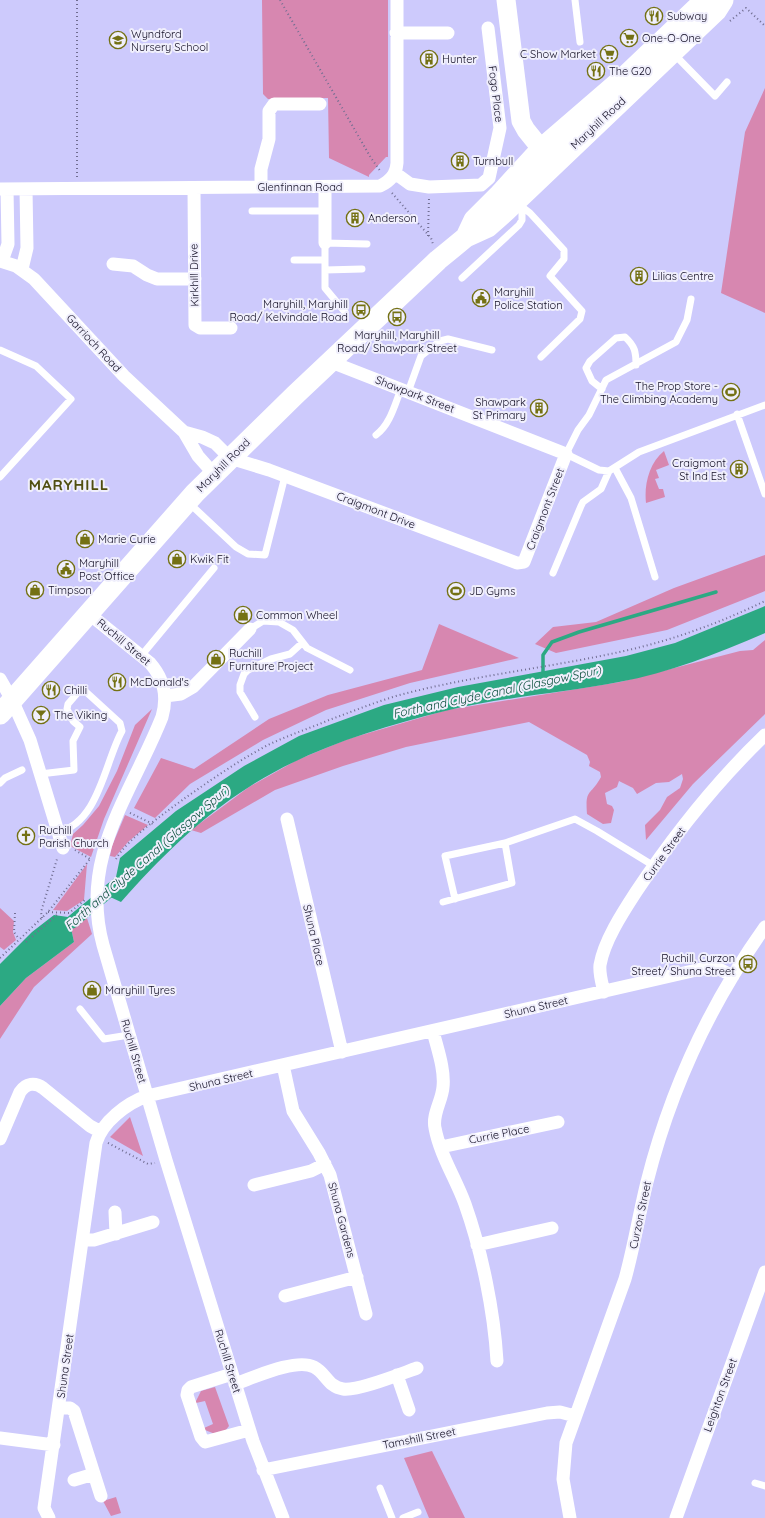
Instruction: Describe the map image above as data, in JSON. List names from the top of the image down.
{
  "streets": {
    "main road": ["Maryhill Road"],
    "street": [
      "Fogo Place",
      "Glenfinnan Road",
      "Kirkhill Drive",
      "Garrioch Road",
      "Shawpark Street",
      "Craigmont Street",
      "Craigmont Drive",
      "Ruchill Street",
      "Currie Street",
      "Shuna Place",
      "Shuna Street",
      "Currie Place",
      "Curzon Street",
      "Shuna Gardens",
      "Leighton Street",
      "Tamshill Street"
    ]
  },
  "crossings": [
    ["Fogo Place", "Glenfinnan Road"],
    ["Maryhill Road", "Garrioch Road"],
    ["Maryhill Road", "Shawpark Street"],
    ["Maryhill Road", "Craigmont Drive"],
    ["Maryhill Road", "Ruchill Street"],
    ["Glenfinnan Road", "Kirkhill Drive"],
    ["Garrioch Road", "Craigmont Drive"],
    ["Shawpark Street", "Craigmont Street"],
    ["Craigmont Street", "Craigmont Drive"],
    ["Ruchill Street", "Shuna Street"],
    ["Ruchill Street", "Tamshill Street"],
    ["Currie Street", "Shuna Street"],
    ["Shuna Place", "Shuna Street"],
    ["Shuna Street", "Curzon Street"],
    ["Shuna Street", "Shuna Gardens"],
    ["Curzon Street", "Tamshill Street"]
  ],
  "districts": ["MARYHILL"],
  "water": ["Forth and Clyde Canal (Glasgow Spur)"],
  "places": {
    "restaurant": [
      "Subway",
      "The G20",
      "McDonald's",
      "Chilli"
    ],
    "supermarket": ["One-O-One", "C Show Market"],
    "school or university": ["Wyndford Nursery School"],
    "building": [
      "Hunter",
      "Turnbull",
      "Anderson",
      "Lilias Centre",
      "Shawpark St Primary",
      "Craigmont St Ind Est"
    ],
    "public building": ["Maryhill Police Station", "Maryhill Post Office"],
    "bus stop": ["Maryhill, Maryhill Road/ Kelvindale Road", "Maryhill, Maryhill Road/ Shawpark Street", "Ruchill, Curzon Street/ Shuna Street"],
    "sports": ["The Prop Store - The Climbing Academy", "JD Gyms"],
    "shop": [
      "Marie Curie",
      "Kwik Fit",
      "Timpson",
      "Common Wheel",
      "Ruchill Furniture Project",
      "Maryhill Tyres"
    ],
    "bar": ["The Viking"],
    "church": ["Ruchill Parish Church"]
  }
}
